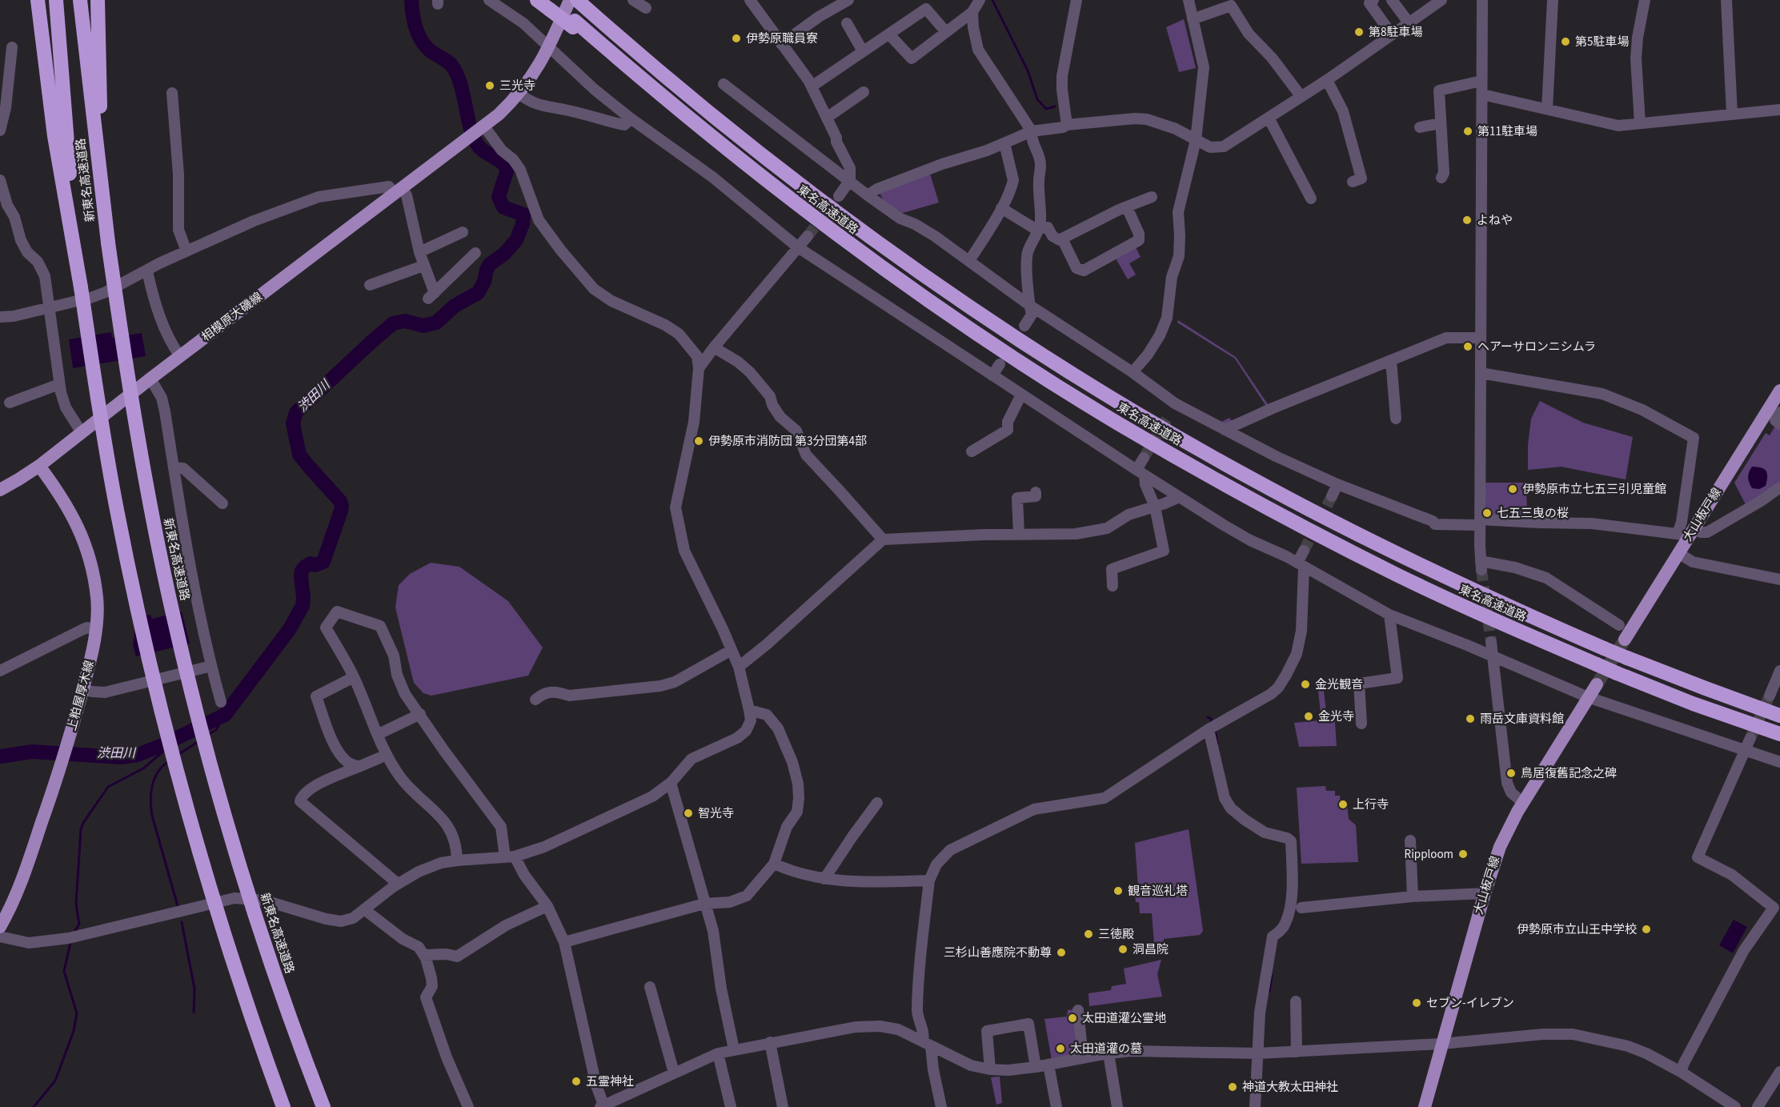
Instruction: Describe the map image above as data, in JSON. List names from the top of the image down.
{
  "streets": {
    "highway": ["新東名高速道路", "東名高速道路"],
    "main road": ["相模原大磯線", "大山板戸線", "上粕屋厚木線"]
  },
  "crossings": [
    ["相模原大磯線", "上粕屋厚木線"]
  ],
  "water": ["渋田川"],
  "places": [
    "第8駐車場",
    "伊勢原職員寮",
    "第5駐車場",
    "三光寺",
    "第11駐車場",
    "よねや",
    "ヘアーサロンニシムラ",
    "伊勢原市消防団 第3分団第4部",
    "伊勢原市立七五三引児童館",
    "七五三曳の桜",
    "金光観音",
    "金光寺",
    "雨岳文庫資料館",
    "鳥居復舊記念之碑",
    "上行寺",
    "智光寺",
    "Ripploom",
    "観音巡礼塔",
    "伊勢原市立山王中学校",
    "三徳殿",
    "洞昌院",
    "三杉山善應院不動尊",
    "セブン-イレブン",
    "太田道灌公霊地",
    "太田道灌の墓",
    "五霊神社",
    "神道大教太田神社"
  ]
}
